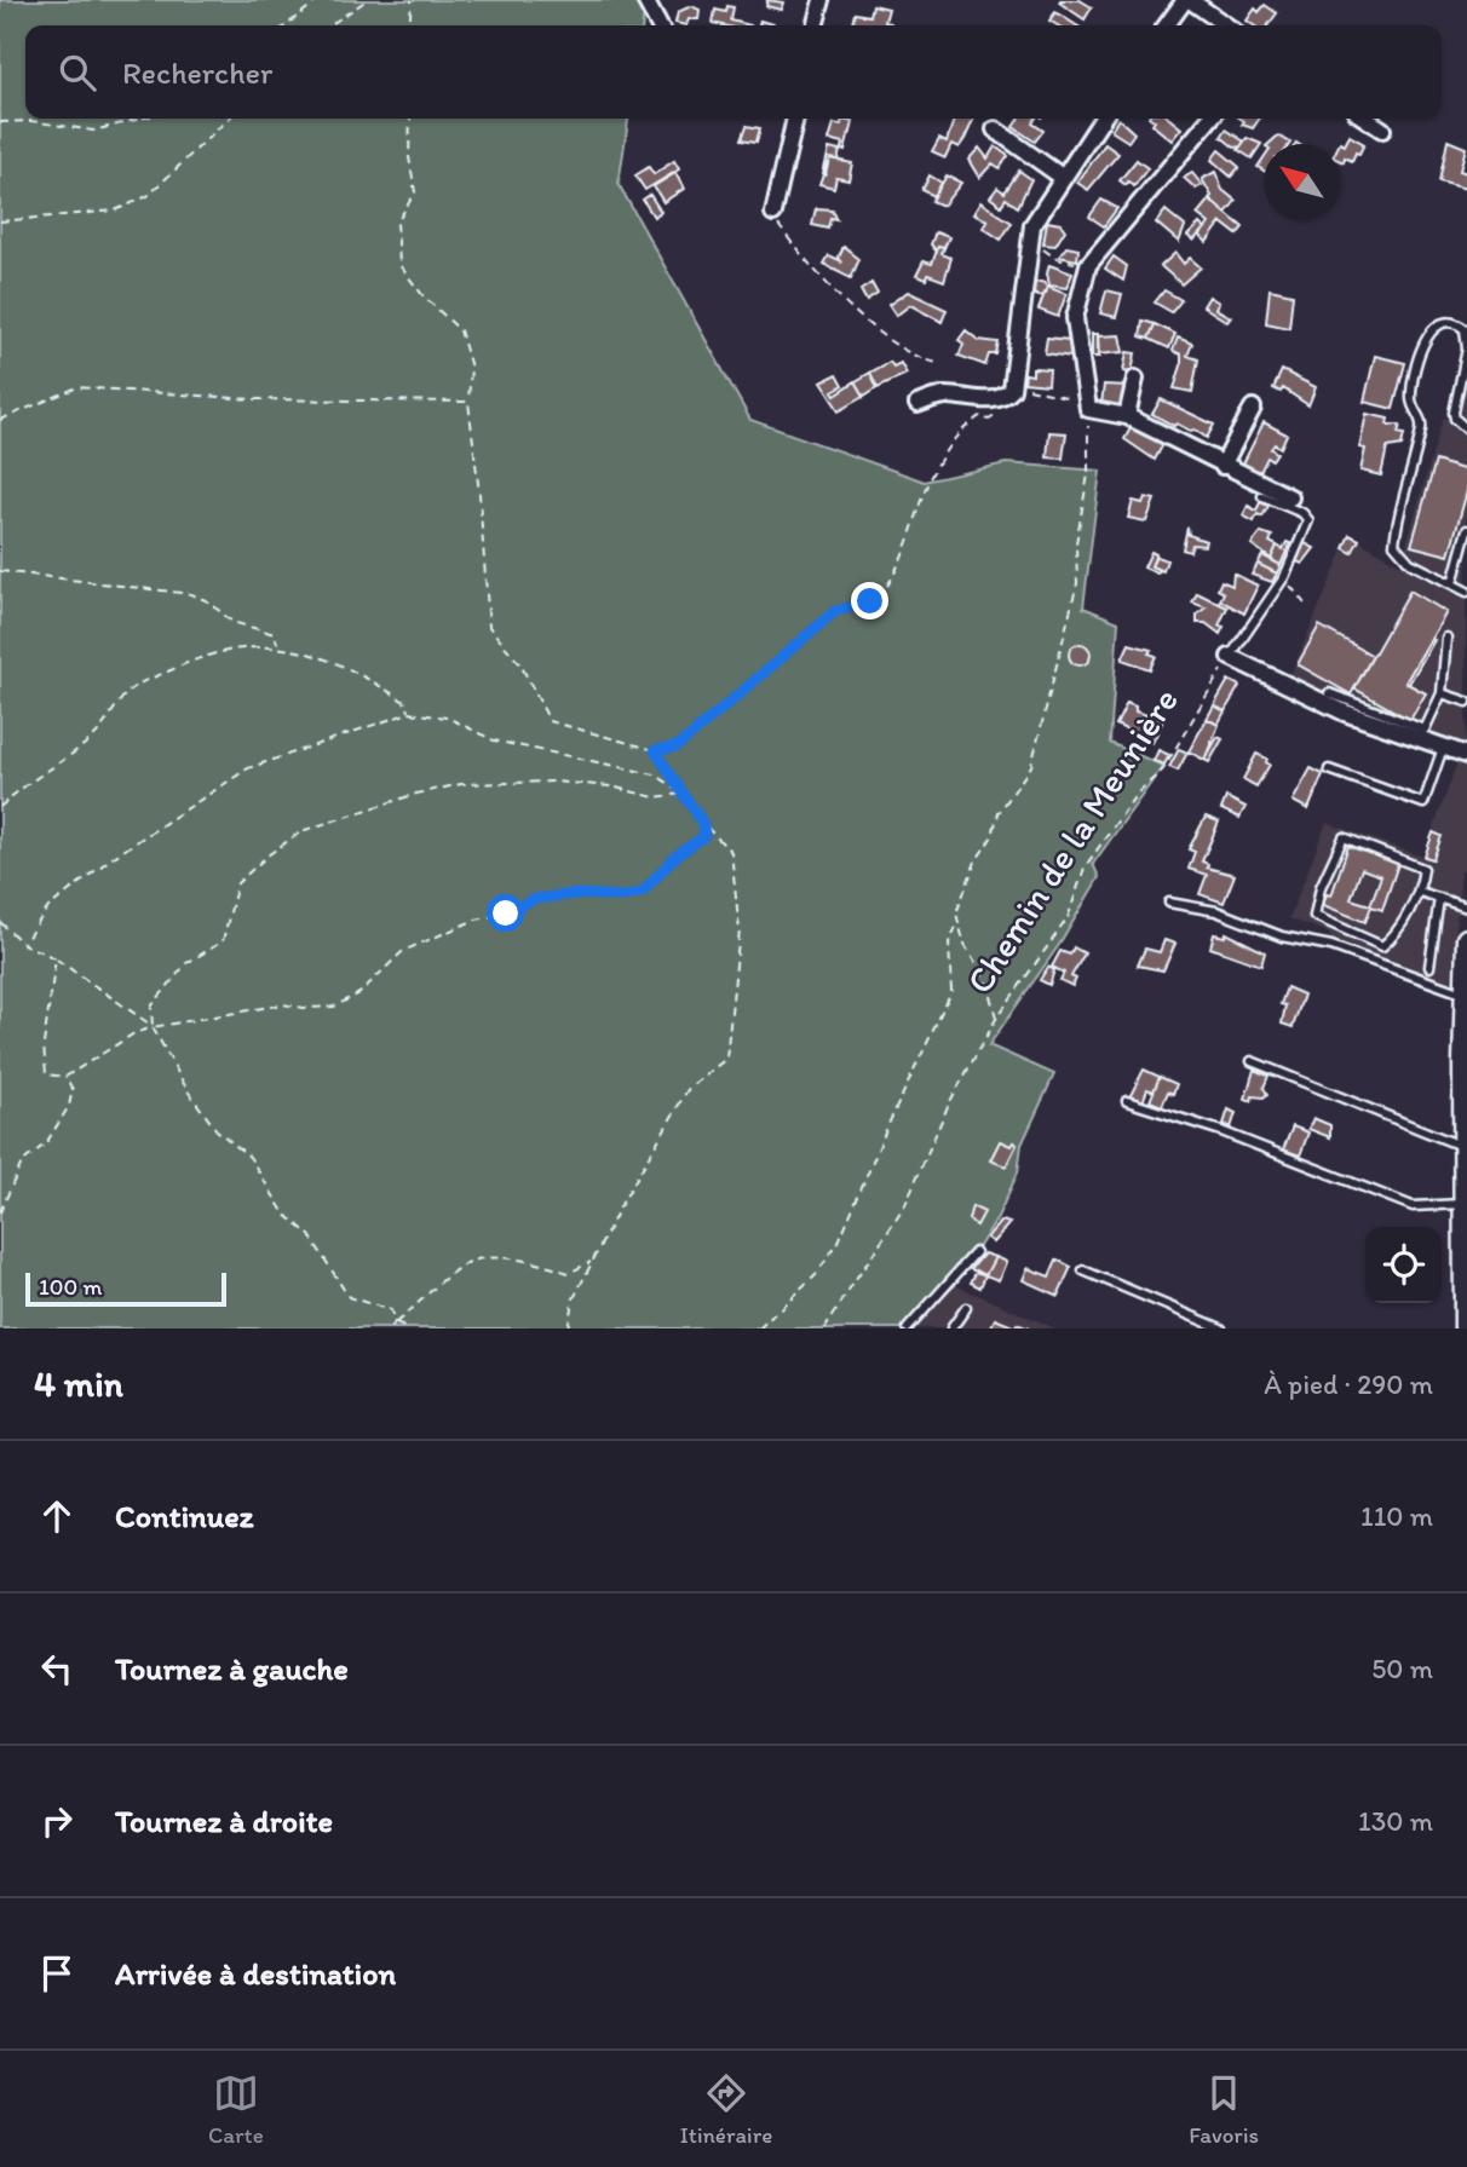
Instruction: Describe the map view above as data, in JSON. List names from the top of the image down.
{
  "streets": {
    "path": ["Chemin de la Meunière"]
  },
  "scale_bar": "100 m",
  "north": "top left",
  "page": {
    "search": "Rechercher",
    "scale": "100 m",
    "heading": ["4 min", "À pied · 290 m"],
    "list": [
      ["Continuez", "110 m"],
      ["Tournez à gauche", "50 m"],
      ["Tournez à droite", "130 m"],
      "Arrivée à destination"
    ],
    "nav": ["Carte", "Itinéraire", "Favoris"]
  }
}
